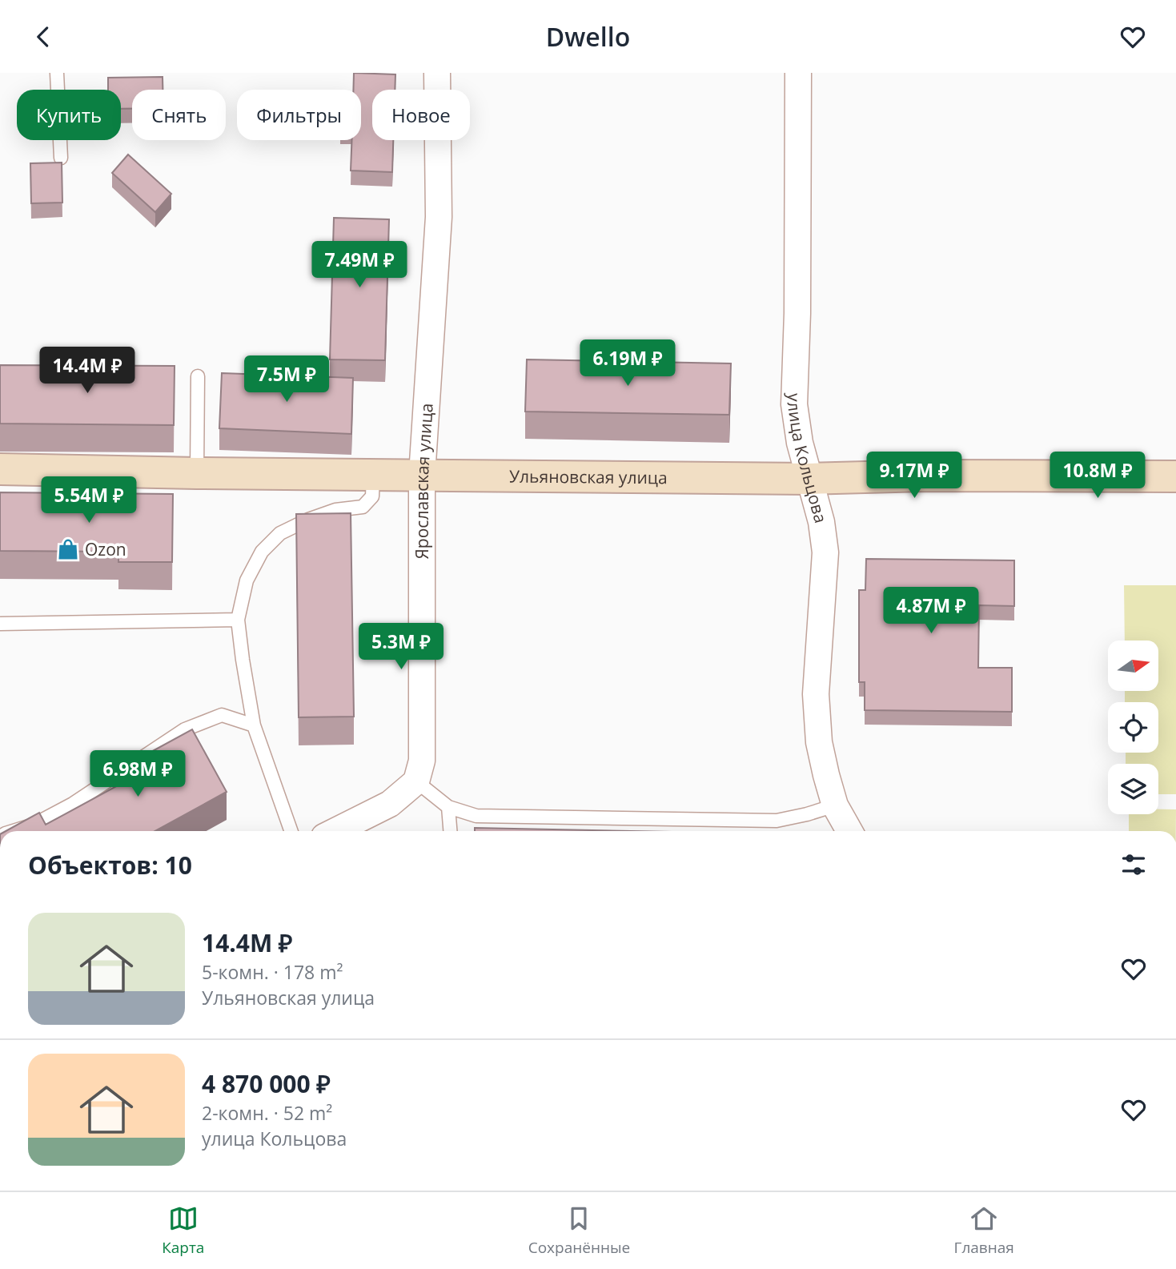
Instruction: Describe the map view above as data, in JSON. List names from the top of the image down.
{
  "streets": {
    "main road": ["Ульяновская улица"],
    "street": ["улица Кольцова", "Ярославская улица"]
  },
  "crossings": [
    ["улица Кольцова", "Ульяновская улица"],
    ["Ульяновская улица", "Ярославская улица"]
  ],
  "places": {
    "shop": ["Ozon"]
  },
  "north": "right",
  "page": {
    "header": "Dwello",
    "chip": [
      "Купить",
      "Снять",
      "Фильтры",
      "Новое"
    ],
    "price": [
      "7.49M ₽",
      "6.19M ₽",
      "14.4M ₽",
      "7.5M ₽",
      "9.17M ₽",
      "10.8M ₽",
      "5.54M ₽",
      "4.87M ₽",
      "5.3M ₽",
      "6.98M ₽"
    ],
    "heading": "Объектов: 10",
    "list": [
      {
        "name": "14.4M ₽",
        "note": "5-комн. · 178 m² · Ульяновская улица"
      },
      {
        "name": "4 870 000 ₽",
        "note": "2-комн. · 52 m² · улица Кольцова"
      }
    ],
    "tabs": ["Карта", "Сохранённые", "Главная"]
  }
}
